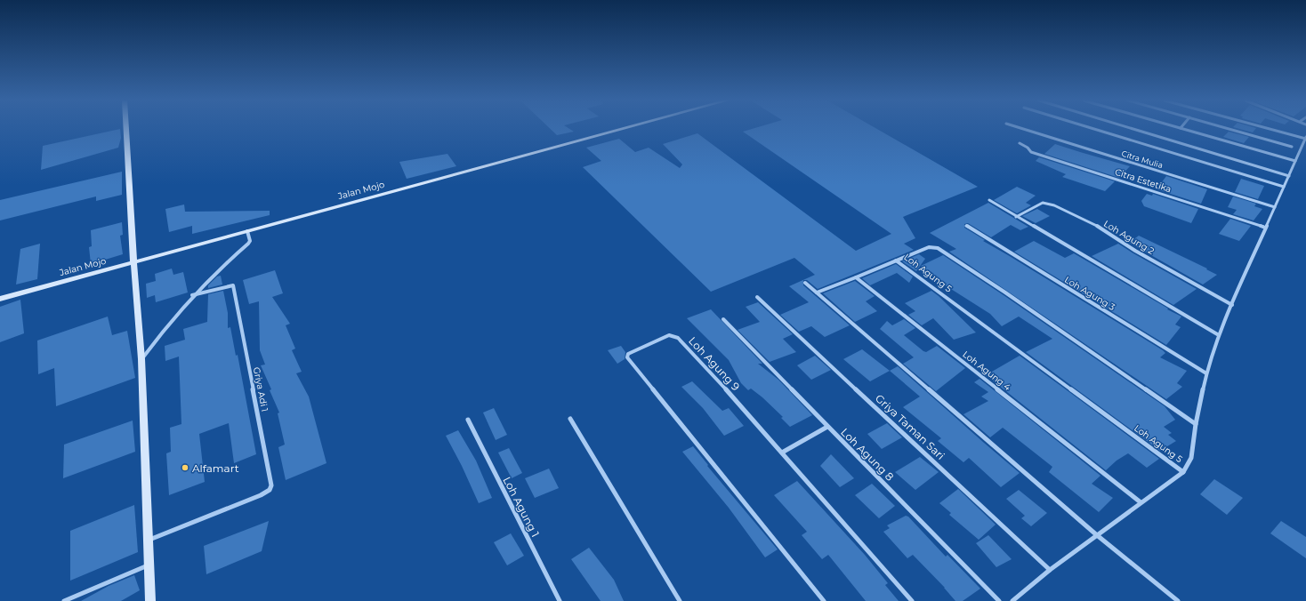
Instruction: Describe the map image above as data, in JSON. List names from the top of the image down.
{
  "streets": {
    "street": [
      "Citra Mulia",
      "Citra Estetika",
      "Jalan Mojo",
      "Loh Agung 2",
      "Loh Agung 5",
      "Loh Agung 3",
      "Loh Agung 9",
      "Loh Agung 4",
      "Griya Adi 1",
      "Griya Taman Sari",
      "Loh Agung 8",
      "Loh Agung 1"
    ]
  },
  "places": ["Alfamart"]
}
